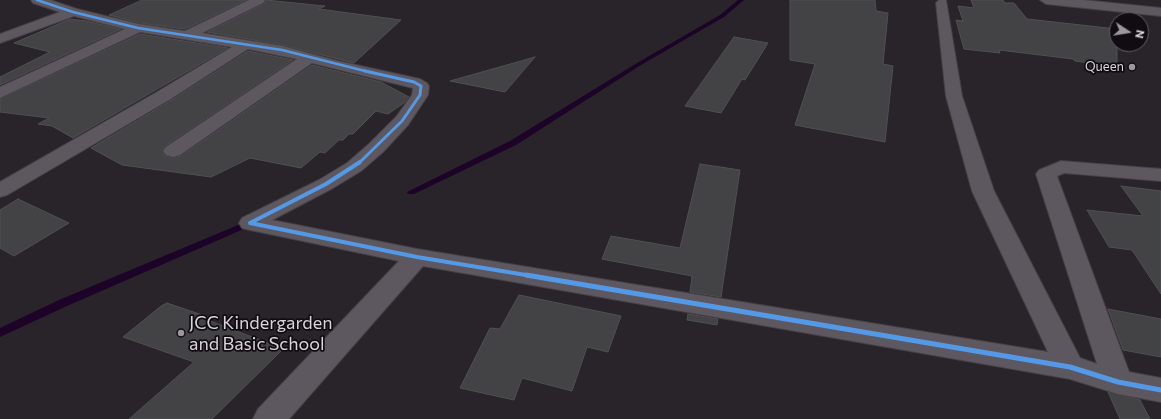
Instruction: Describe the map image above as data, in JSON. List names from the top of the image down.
{
  "places": ["Queen", "JCC Kindergarden and Basic School"],
  "north": "right"
}
